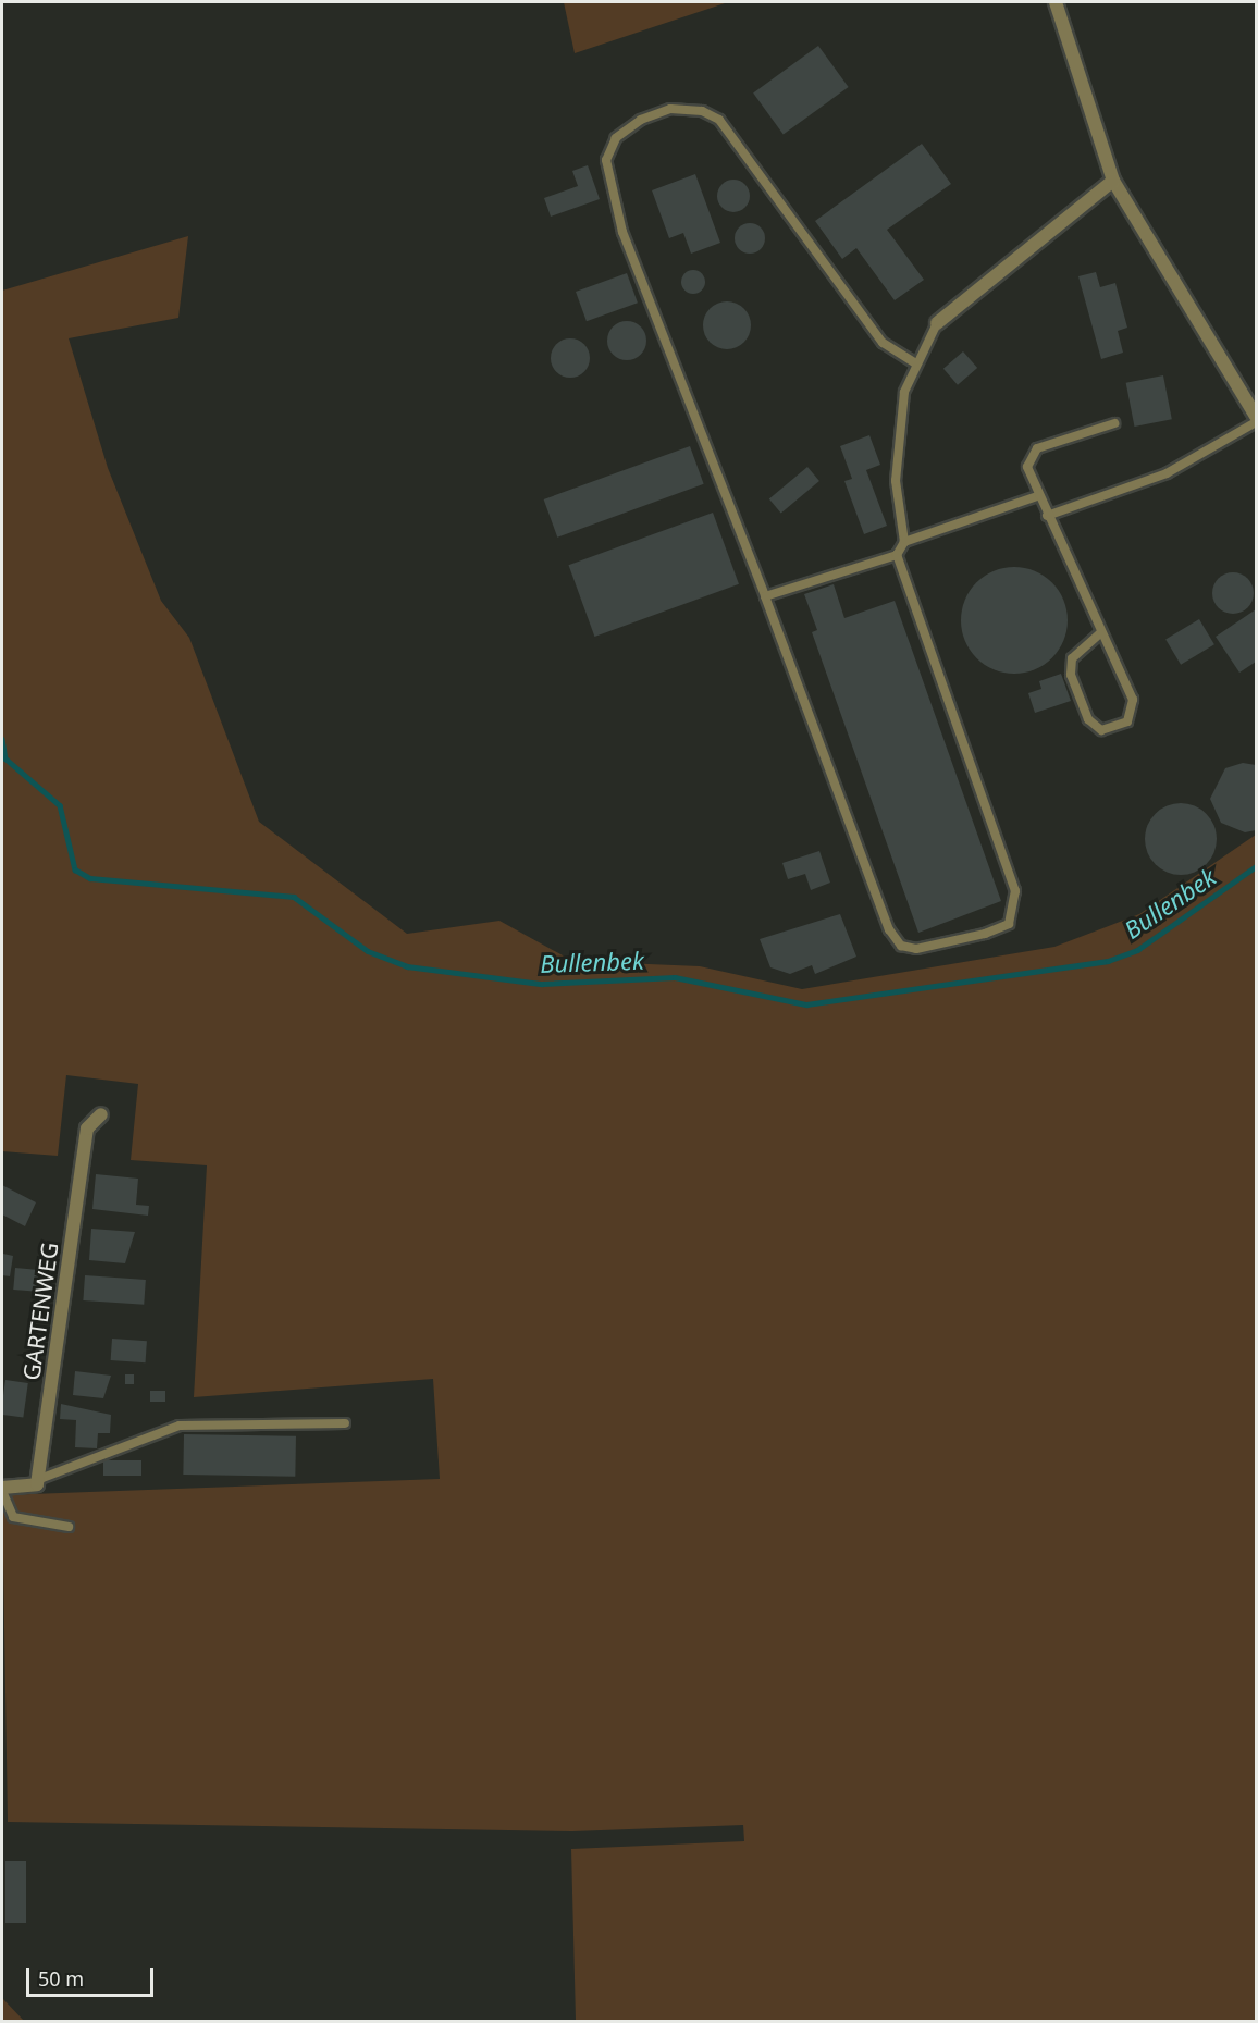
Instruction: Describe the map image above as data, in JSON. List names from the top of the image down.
{
  "streets": {
    "street": ["GARTENWEG"]
  },
  "water": ["Bullenbek"],
  "scale_bar": "50 m"
}
